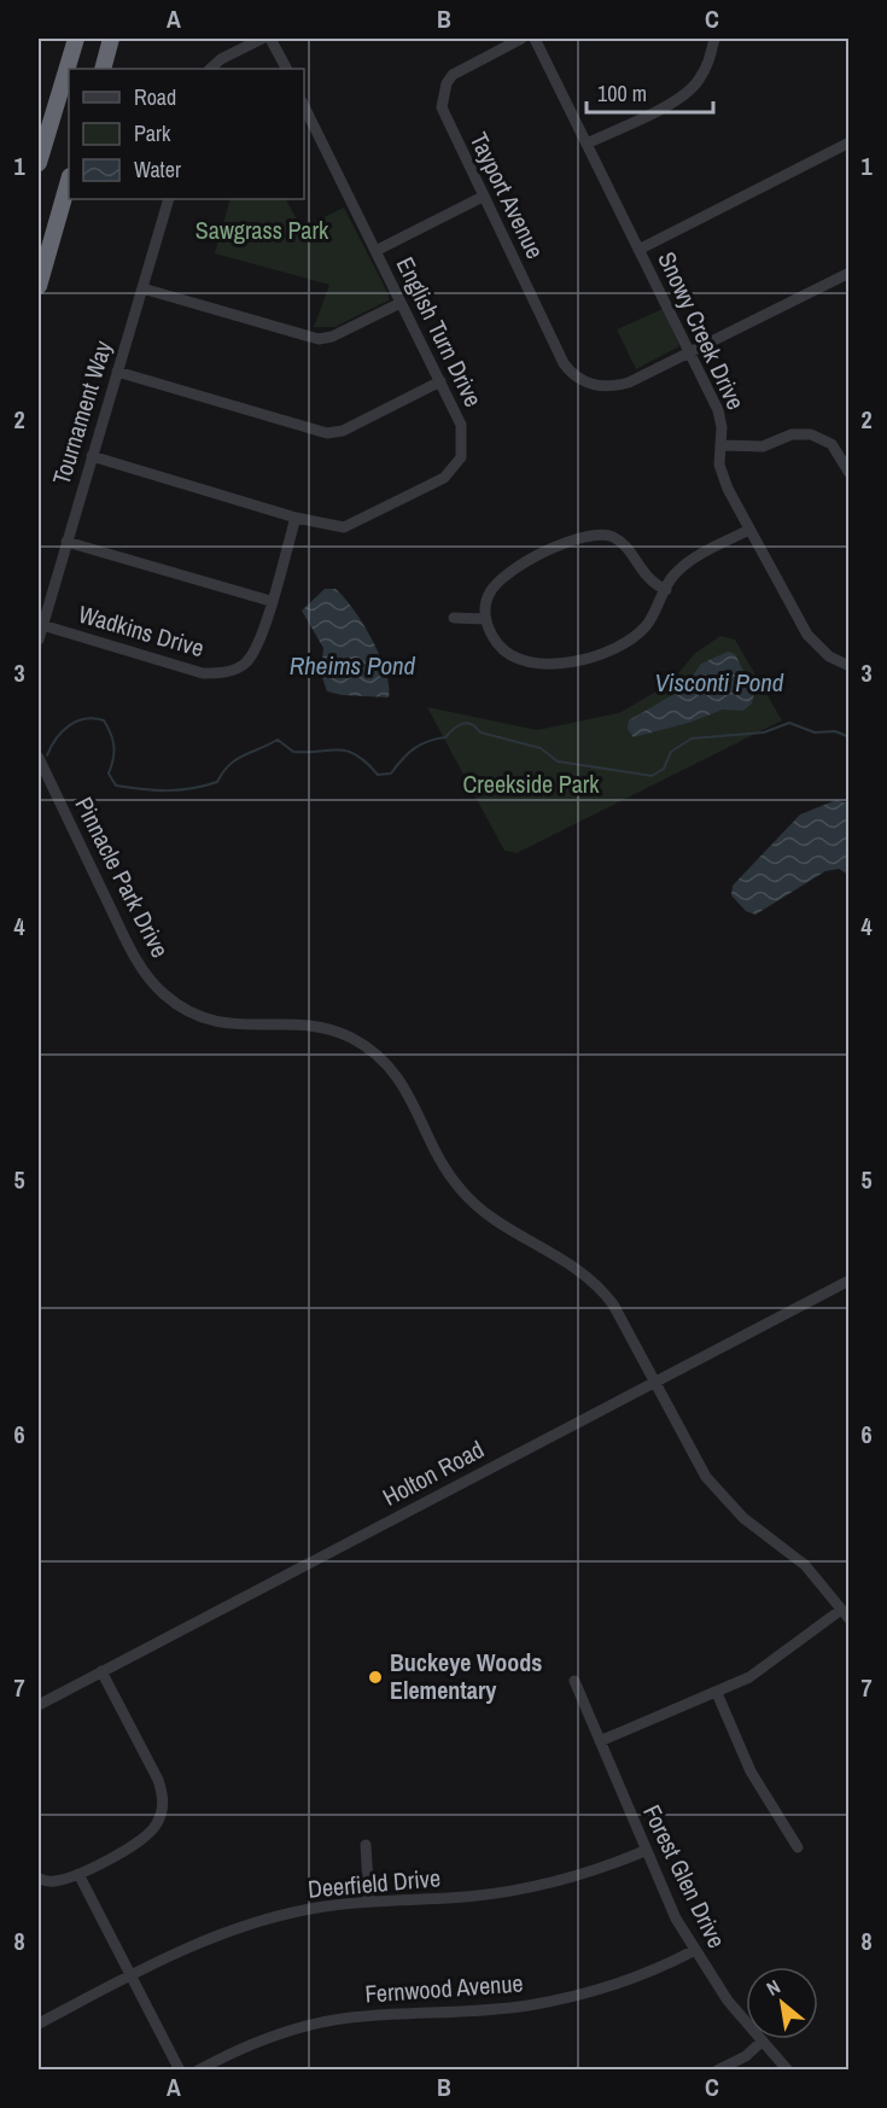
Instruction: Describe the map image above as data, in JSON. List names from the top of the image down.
{
  "streets": {
    "street": [
      "Tayport Avenue",
      "Snowy Creek Drive",
      "English Turn Drive",
      "Tournament Way",
      "Wadkins Drive",
      "Pinnacle Park Drive",
      "Holton Road",
      "Forest Glen Drive",
      "Deerfield Drive",
      "Fernwood Avenue"
    ]
  },
  "crossings": [
    ["Tayport Avenue", "Snowy Creek Drive"],
    ["English Turn Drive", "Tournament Way"],
    ["English Turn Drive", "Wadkins Drive"],
    ["Tournament Way", "Wadkins Drive"],
    ["Pinnacle Park Drive", "Holton Road"],
    ["Forest Glen Drive", "Deerfield Drive"],
    ["Forest Glen Drive", "Fernwood Avenue"]
  ],
  "water": ["Rheims Pond", "Visconti Pond"],
  "parks": ["Sawgrass Park", "Creekside Park"],
  "places": ["Buckeye Woods Elementary"],
  "legend": ["Road", "Park", "Water"],
  "scale_bar": "100 m",
  "north": "top left",
  "grid": {
    "columns": ["A", "B", "C"],
    "rows": [
      "1",
      "2",
      "3",
      "4",
      "5",
      "6",
      "7",
      "8"
    ]
  }
}
